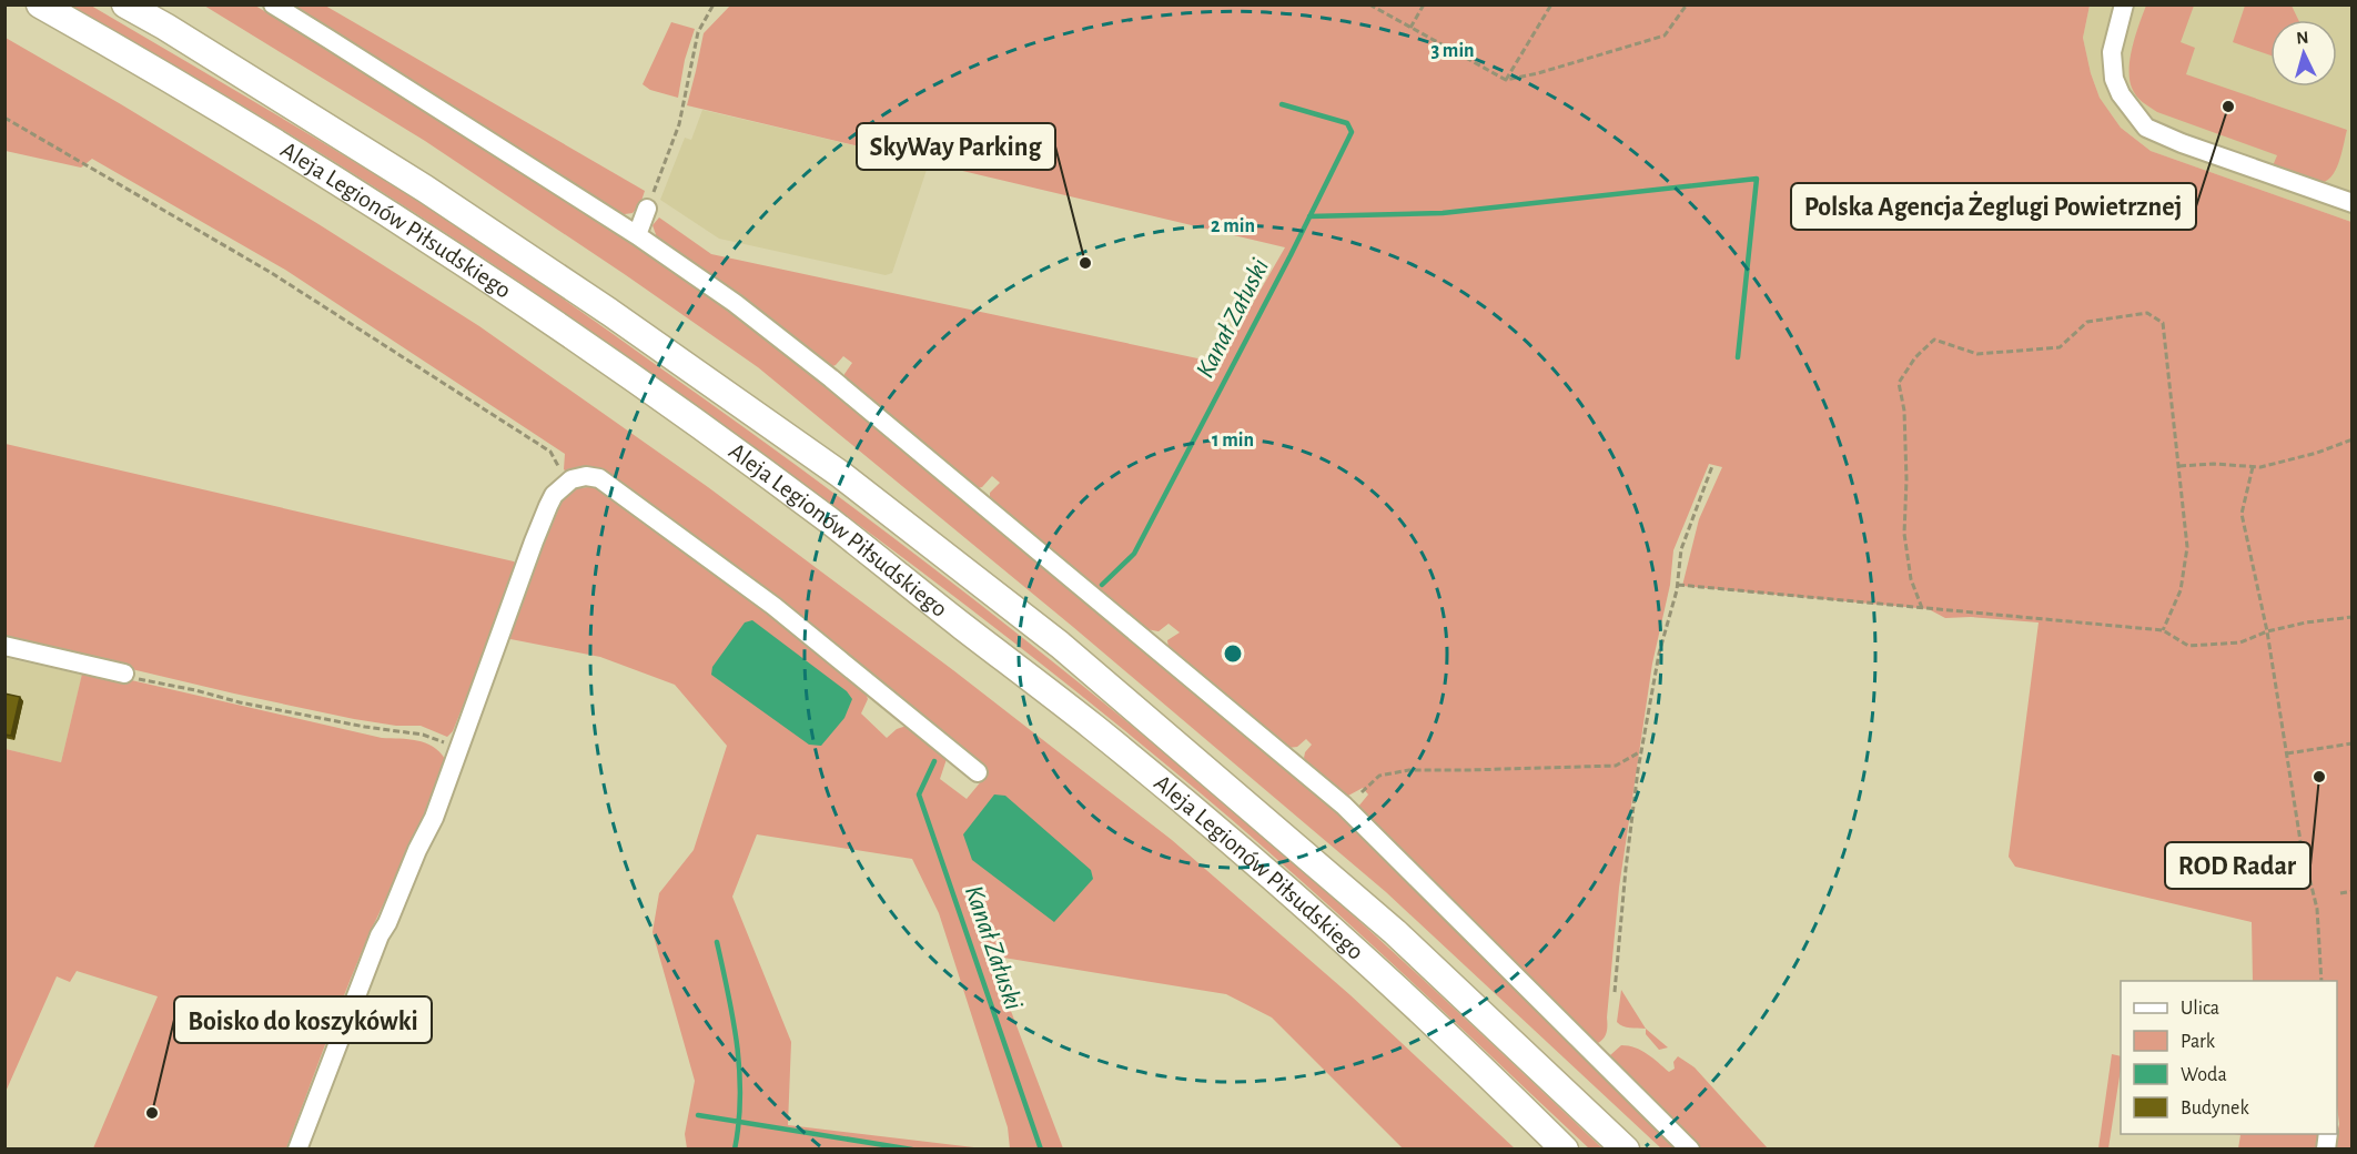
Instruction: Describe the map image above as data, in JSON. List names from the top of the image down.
{
  "streets": {
    "highway": ["Aleja Legionów Piłsudskiego"]
  },
  "water": ["Kanał Załuski"],
  "places": [
    "Polska Agencja Żeglugi Powietrznej",
    "SkyWay Parking",
    "ROD Radar",
    "Boisko do koszykówki"
  ],
  "legend": [
    "Ulica",
    "Park",
    "Woda",
    "Budynek"
  ],
  "north": "top",
  "rings": ["3 min", "2 min", "1 min"]
}
